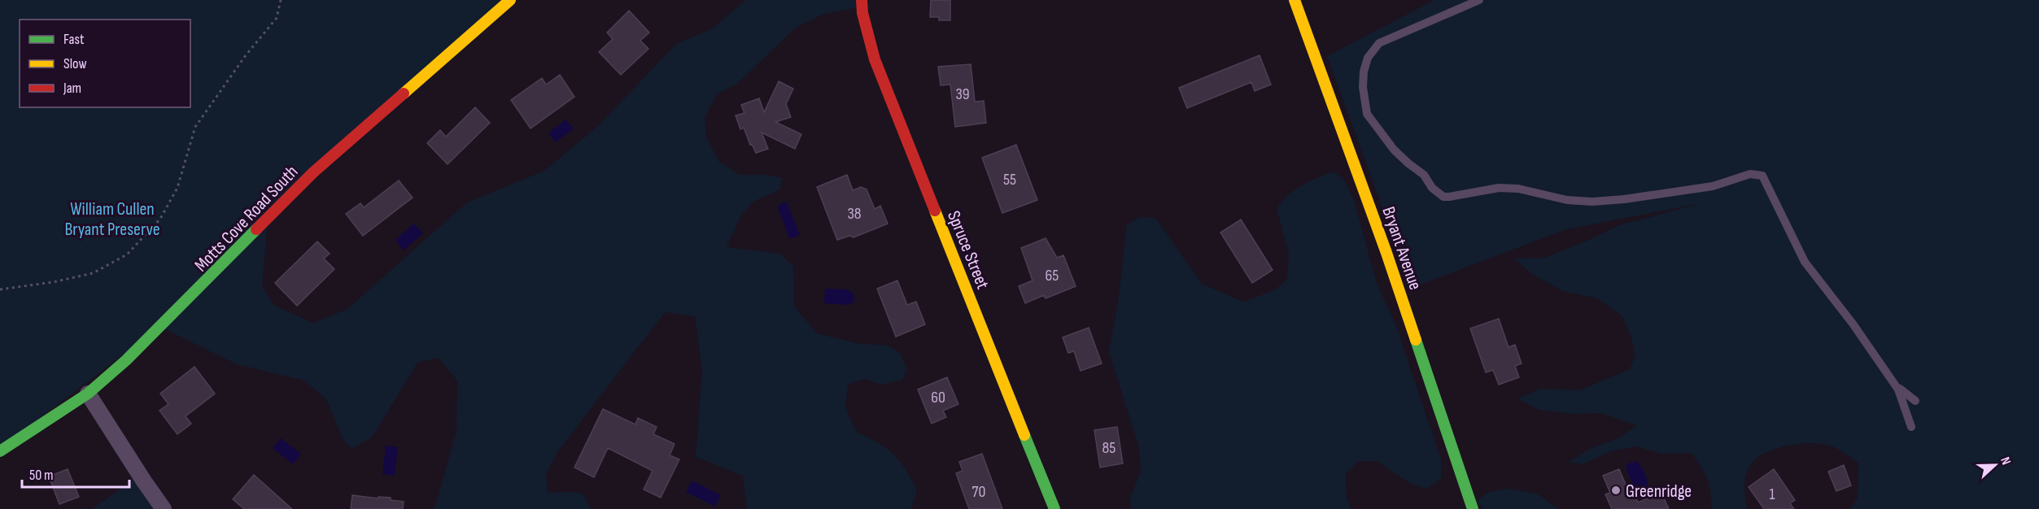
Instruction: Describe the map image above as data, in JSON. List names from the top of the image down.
{
  "streets": {
    "street": ["Motts Cove Road South", "Bryant Avenue", "Spruce Street"]
  },
  "parks": ["William Cullen Bryant Preserve"],
  "places": ["Greenridge"],
  "house_numbers": [
    "39",
    "55",
    "38",
    "65",
    "60",
    "85",
    "70",
    "1"
  ],
  "legend": ["Fast", "Slow", "Jam"],
  "scale_bar": "50 m",
  "north": "right"
}
